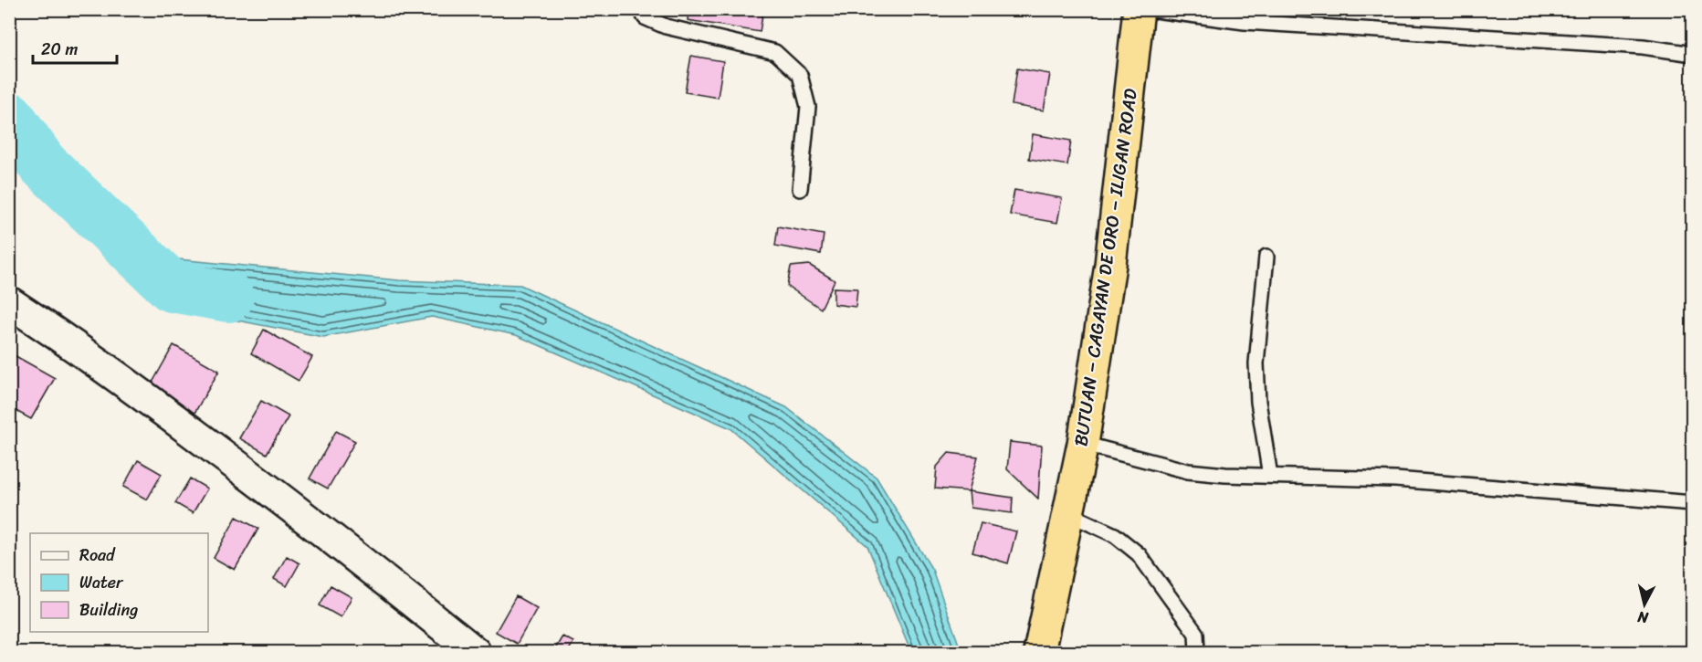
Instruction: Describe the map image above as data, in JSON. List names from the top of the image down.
{
  "streets": {
    "highway": ["BUTUAN – CAGAYAN DE ORO – ILIGAN ROAD"]
  },
  "legend": ["Road", "Water", "Building"],
  "scale_bar": "20 m",
  "north": "bottom"
}
